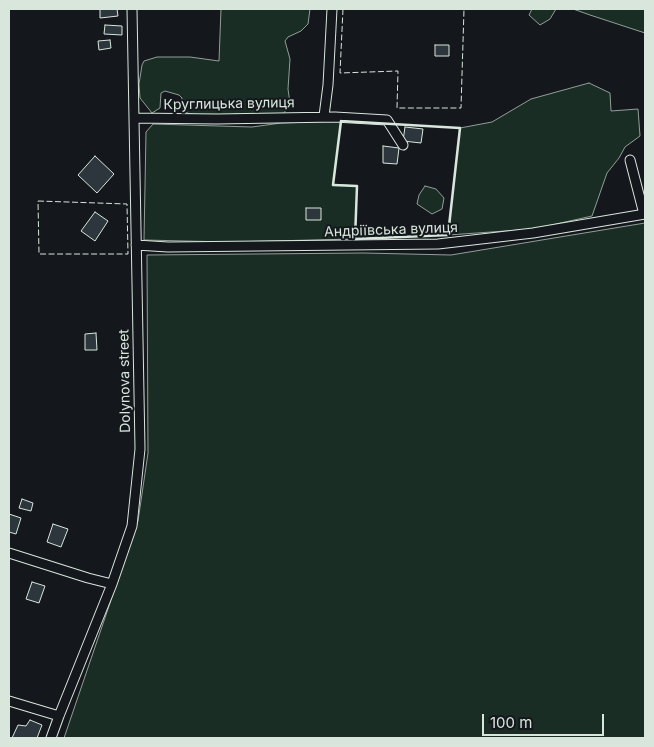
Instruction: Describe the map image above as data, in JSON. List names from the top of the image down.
{
  "streets": {
    "street": ["Круглицька вулиця", "Андріївська вулиця", "Dolynova street"]
  },
  "crossings": [
    ["Круглицька вулиця", "Dolynova street"],
    ["Андріївська вулиця", "Dolynova street"]
  ],
  "scale_bar": "100 m"
}
